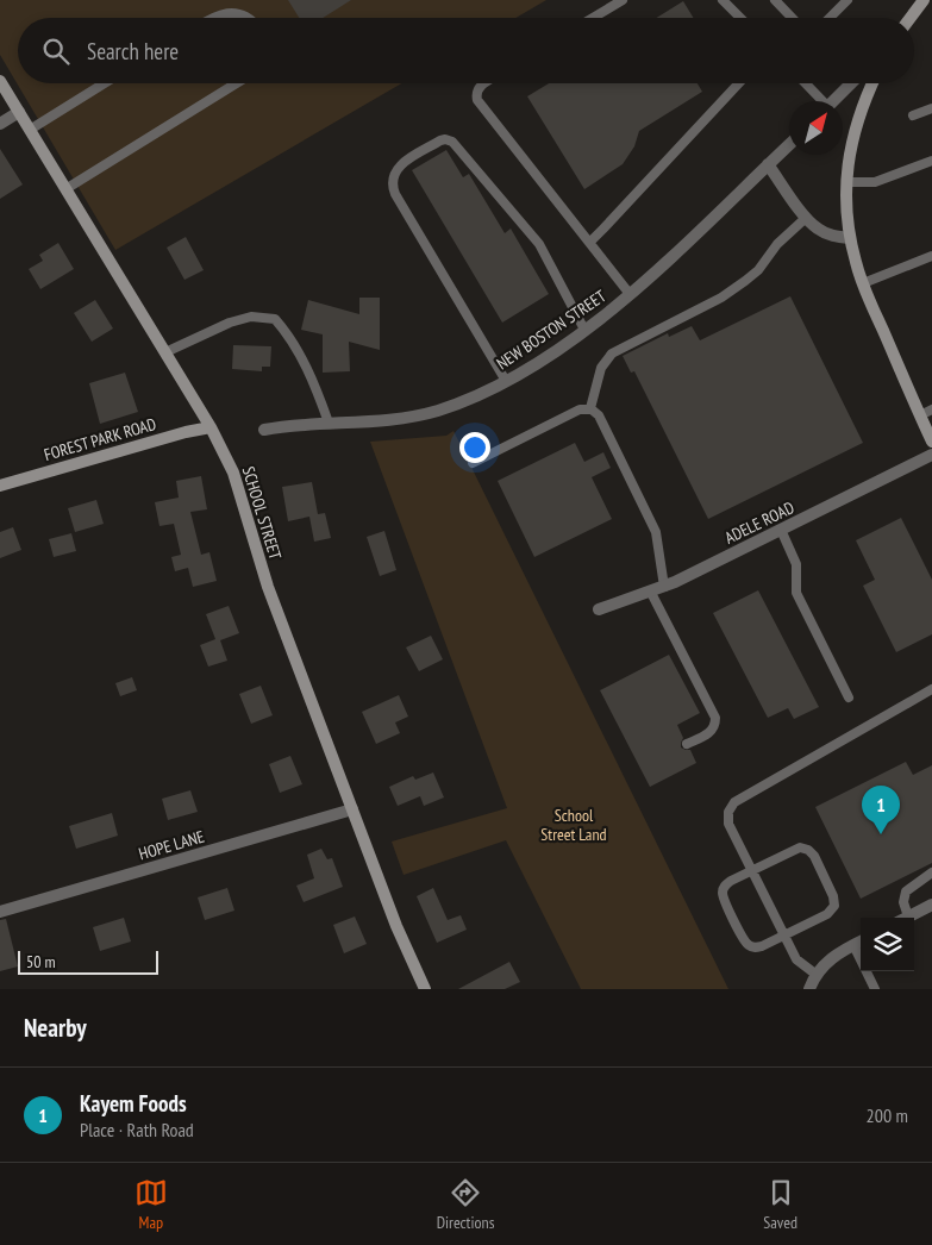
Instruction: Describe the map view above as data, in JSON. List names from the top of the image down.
{
  "streets": {
    "street": [
      "NEW BOSTON STREET",
      "FOREST PARK ROAD",
      "SCHOOL STREET",
      "ADELE ROAD",
      "HOPE LANE"
    ]
  },
  "crossings": [
    ["FOREST PARK ROAD", "SCHOOL STREET"],
    ["SCHOOL STREET", "HOPE LANE"]
  ],
  "parks": ["School Street Land"],
  "scale_bar": "50 m",
  "north": "top right",
  "page": {
    "search": "Search here",
    "pins": "1",
    "scale": "50 m",
    "heading": "Nearby",
    "list": [
      {
        "mark": "1",
        "name": "Kayem Foods",
        "note": "Place · Rath Road",
        "value": "200 m"
      }
    ],
    "nav": ["Map", "Directions", "Saved"]
  }
}
